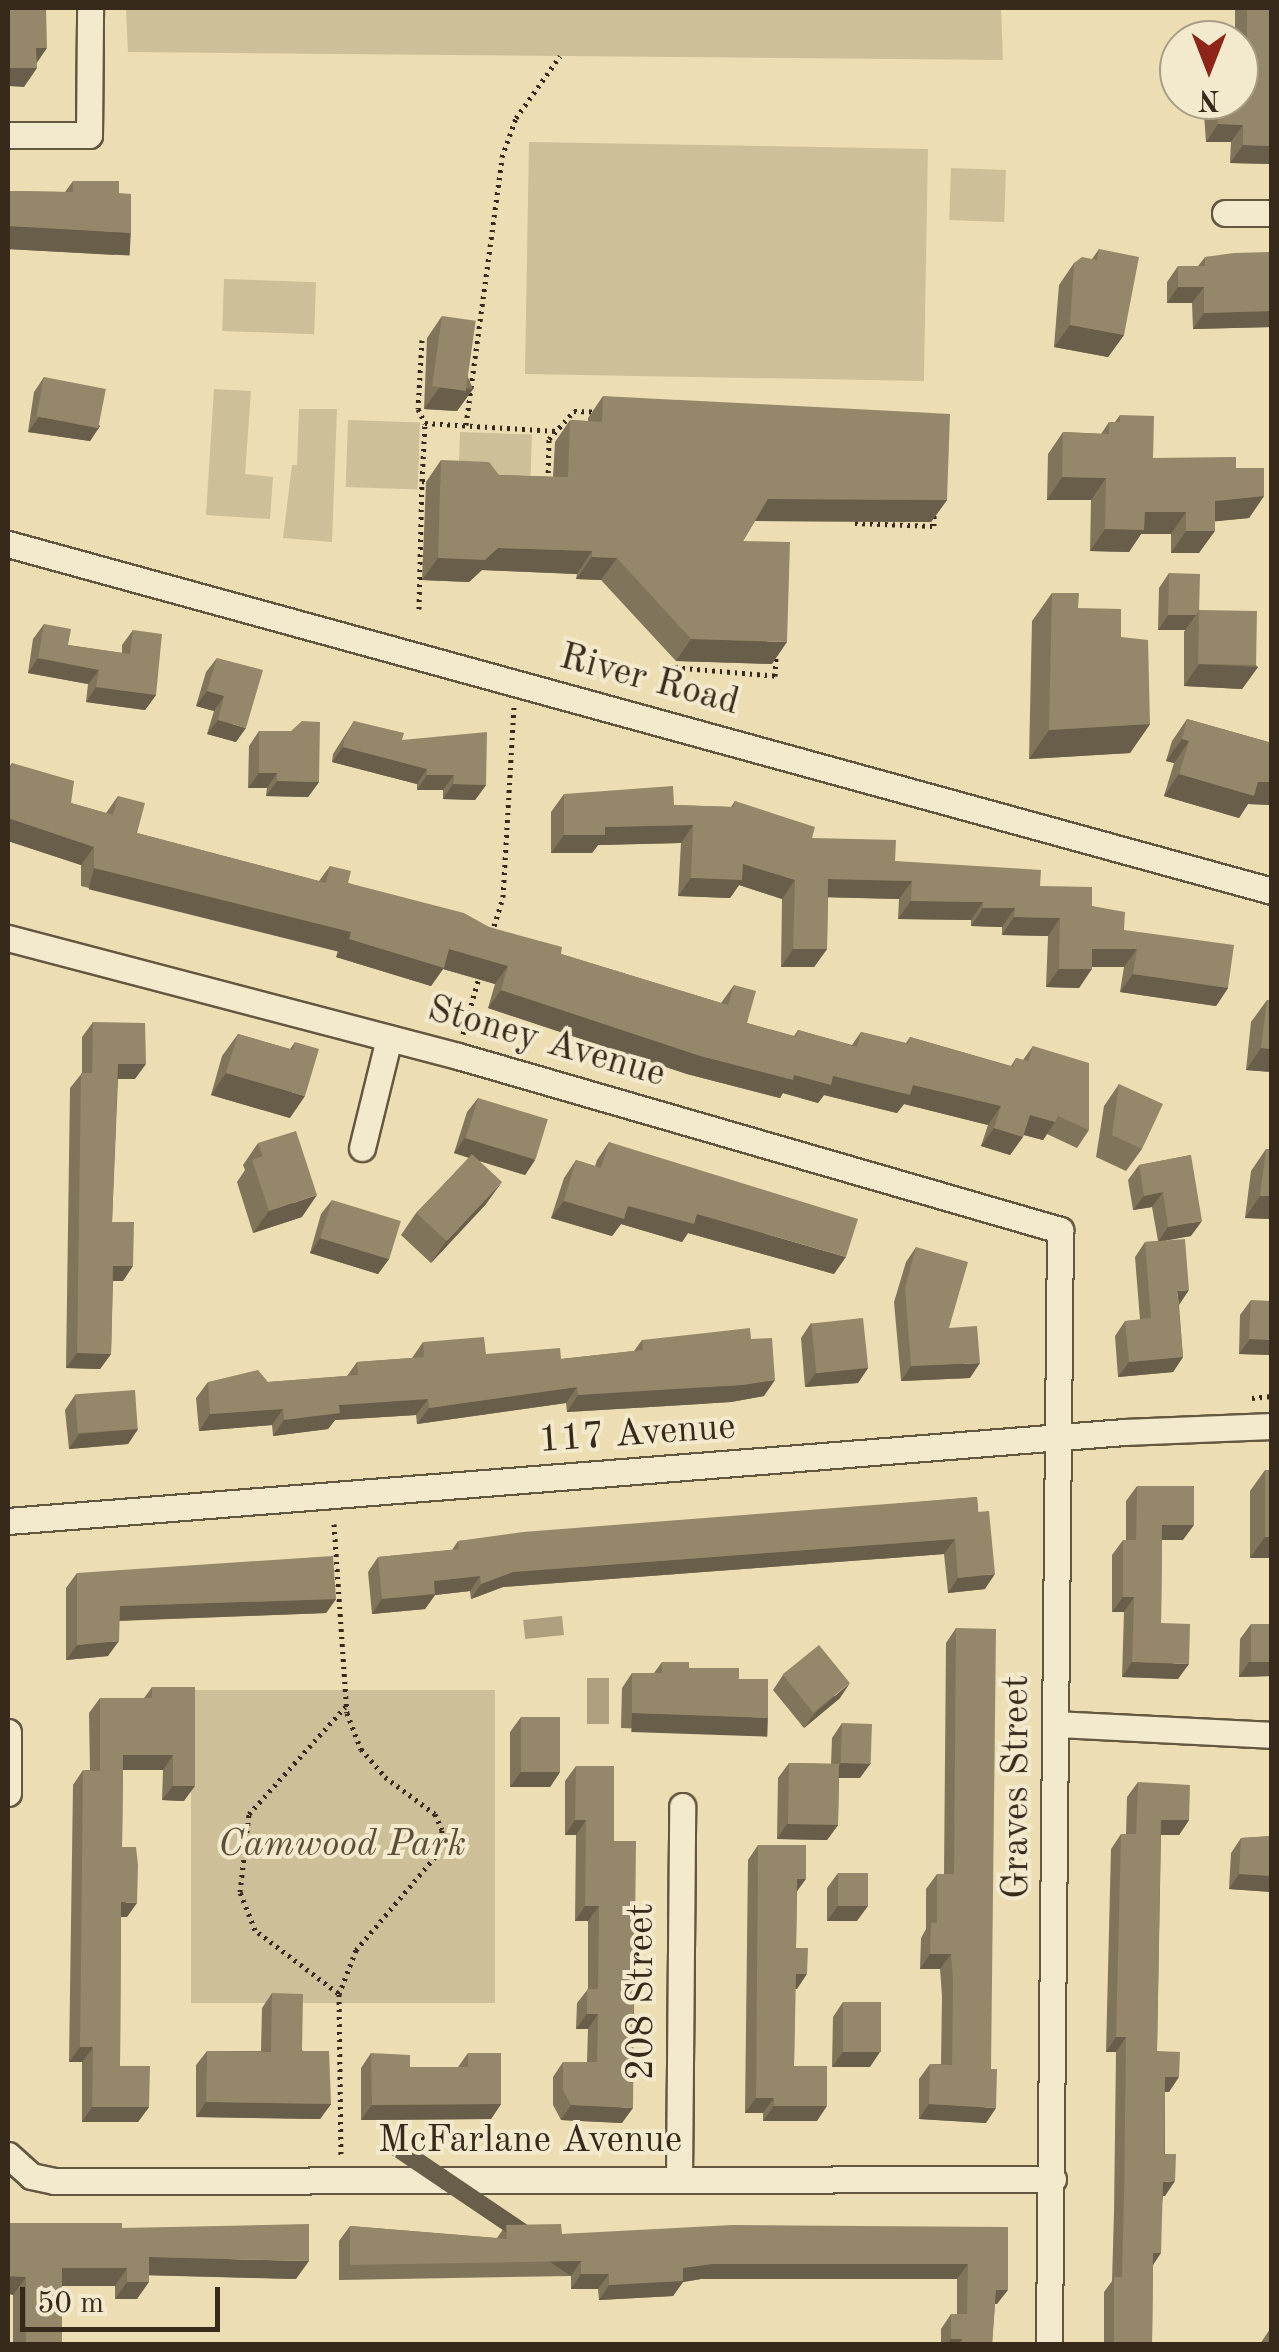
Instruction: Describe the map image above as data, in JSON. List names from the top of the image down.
{
  "streets": {
    "street": [
      "River Road",
      "Stoney Avenue",
      "117 Avenue",
      "Graves Street",
      "208 Street",
      "McFarlane Avenue"
    ]
  },
  "crossings": [
    ["Stoney Avenue", "Graves Street"],
    ["117 Avenue", "Graves Street"],
    ["Graves Street", "McFarlane Avenue"],
    ["208 Street", "McFarlane Avenue"]
  ],
  "parks": ["Camwood Park"],
  "scale_bar": "50 m",
  "north": "bottom"
}
